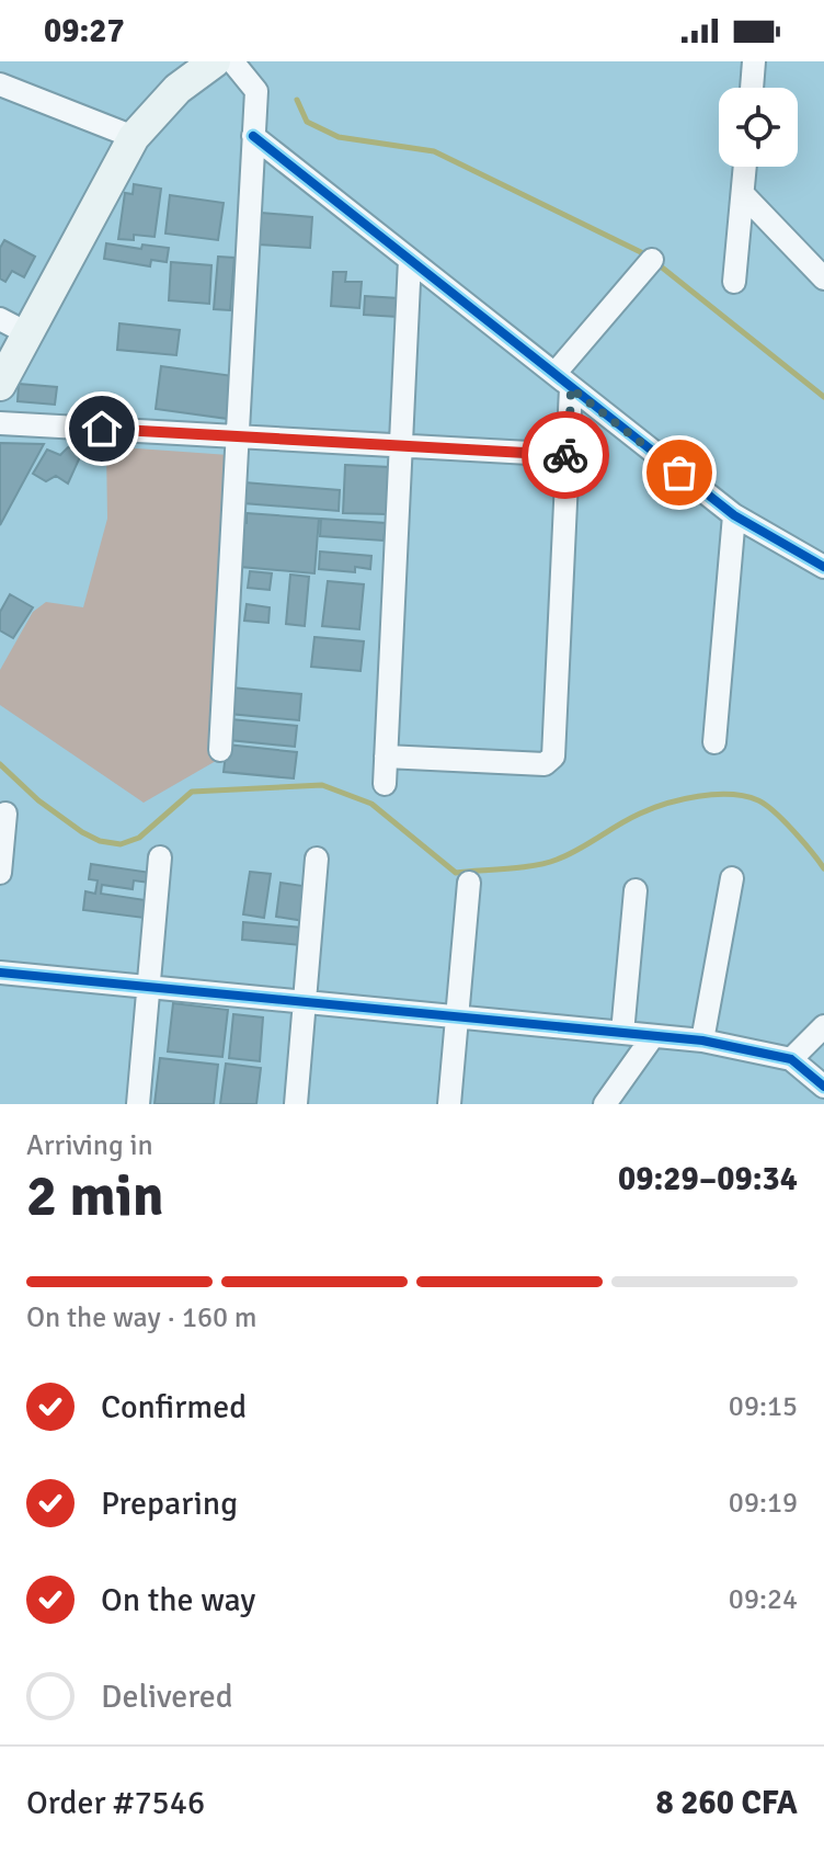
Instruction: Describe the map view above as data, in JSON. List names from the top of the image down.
{
  "page": {
    "status": "09:27",
    "heading": ["2 min", "Arriving in", "09:29–09:34"],
    "panel": ["Order #7546", "8 260 CFA"],
    "bar": "On the way · 160 m",
    "list": [
      ["Confirmed", "09:15"],
      ["Preparing", "09:19"],
      ["On the way", "09:24"],
      "Delivered"
    ]
  }
}
